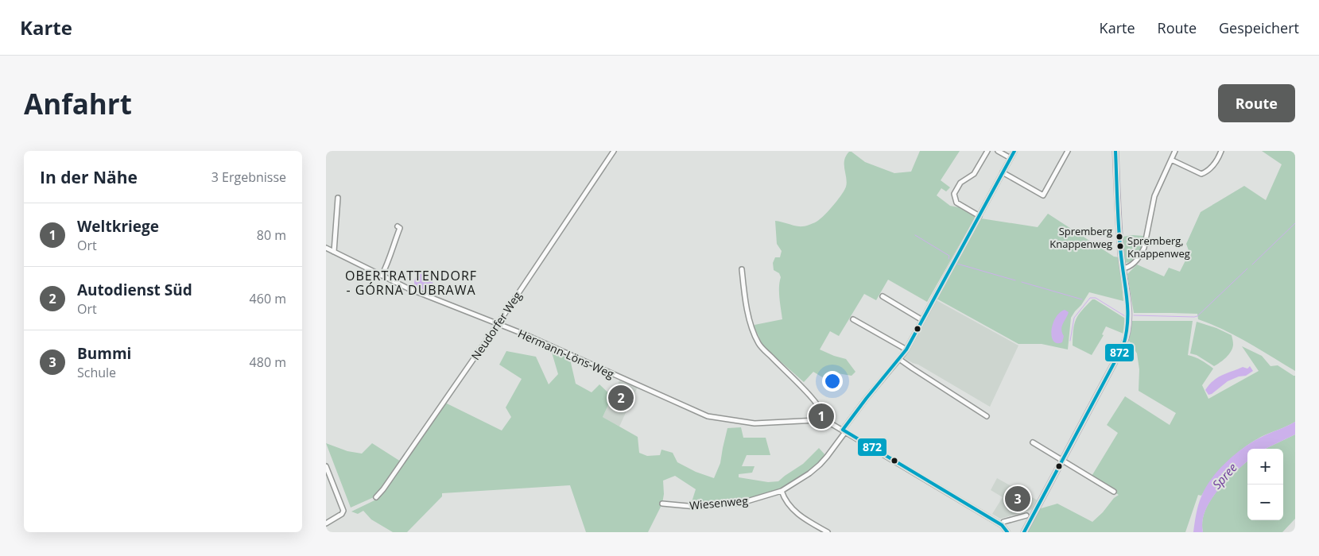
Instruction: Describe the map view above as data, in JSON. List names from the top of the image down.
{
  "streets": {
    "street": ["Neudorfer Weg", "Hermann-Löns-Weg", "Wiesenweg"]
  },
  "crossings": [
    ["Neudorfer Weg", "Hermann-Löns-Weg"],
    ["Hermann-Löns-Weg", "Wiesenweg"]
  ],
  "districts": ["OBERTRATTENDORF - GÓRNA DUBRAWA"],
  "water": ["Spree"],
  "places": ["Spremberg Knappenweg", "Spremberg, Knappenweg"],
  "lines": ["transit line 872"],
  "page": {
    "header": "Karte",
    "nav": ["Karte", "Route", "Gespeichert"],
    "buttons": "Route",
    "title": "Anfahrt",
    "heading": ["In der Nähe", "3 Ergebnisse"],
    "list": [
      {
        "mark": "1",
        "name": "Weltkriege",
        "note": "Ort",
        "value": "80 m"
      },
      {
        "mark": "2",
        "name": "Autodienst Süd",
        "note": "Ort",
        "value": "460 m"
      },
      {
        "mark": "3",
        "name": "Bummi",
        "note": "Schule",
        "value": "480 m"
      }
    ],
    "pins": ["2", "1", "3"],
    "map_buttons": ["+", "−"]
  }
}
